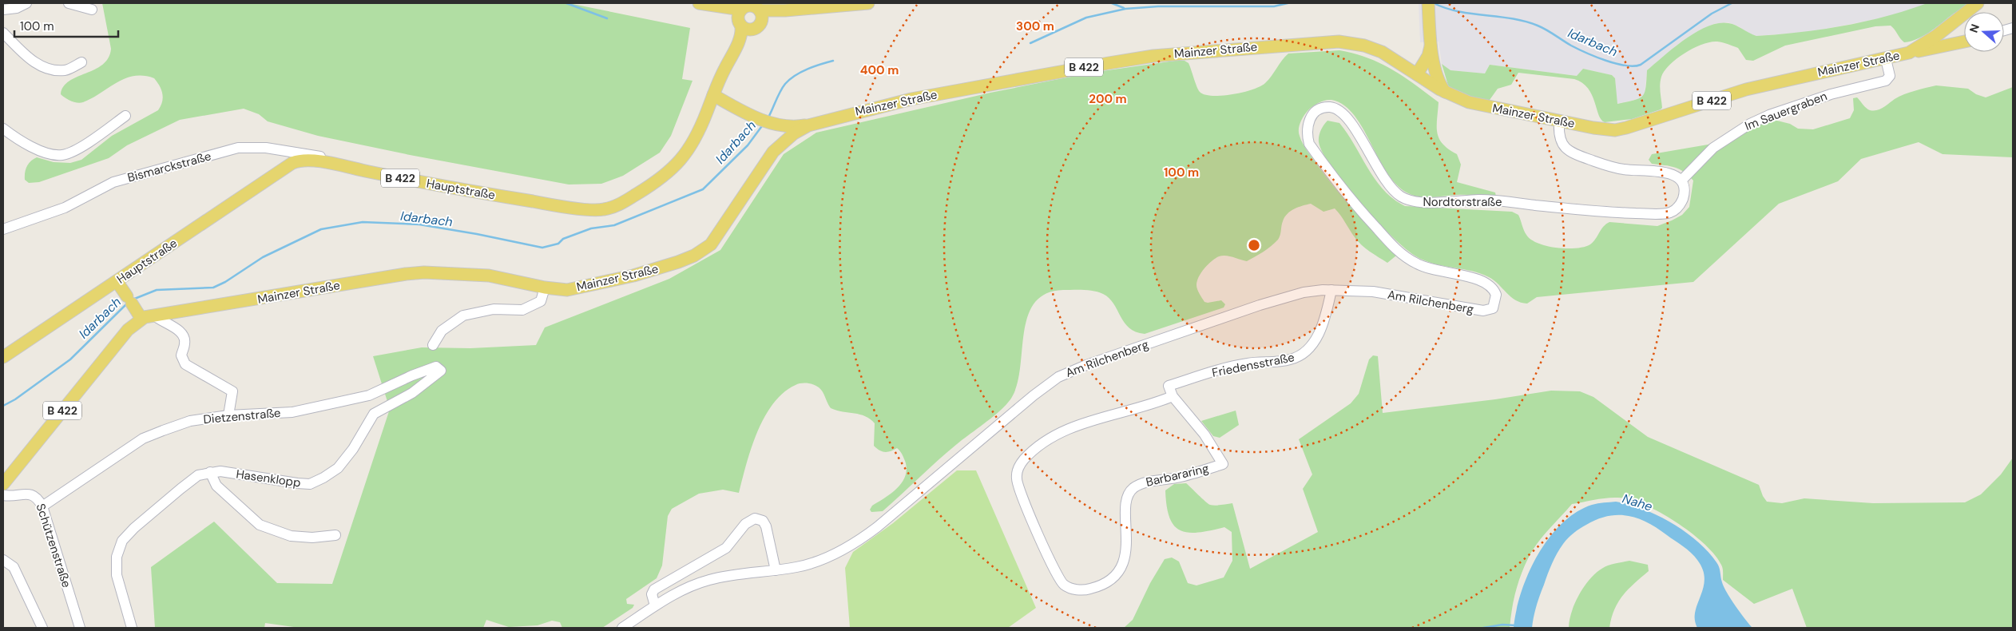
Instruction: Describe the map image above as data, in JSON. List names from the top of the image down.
{
  "streets": {
    "main road": ["Mainzer Straße", "B 422", "Hauptstraße"],
    "street": [
      "Im Sauergraben",
      "Bismarckstraße",
      "Nordtorstraße",
      "Am Rilchenberg",
      "Friedensstraße",
      "Dietzenstraße",
      "Barbararing",
      "Hasenklopp",
      "Schützenstraße"
    ]
  },
  "crossings": [
    ["Mainzer Straße", "B 422"],
    ["Mainzer Straße", "Im Sauergraben"],
    ["B 422", "Hauptstraße"],
    ["Im Sauergraben", "Nordtorstraße"],
    ["Bismarckstraße", "Hauptstraße"],
    ["Nordtorstraße", "Am Rilchenberg"],
    ["Am Rilchenberg", "Friedensstraße"],
    ["Friedensstraße", "Barbararing"],
    ["Dietzenstraße", "Hasenklopp"],
    ["Dietzenstraße", "Schützenstraße"]
  ],
  "water": ["Idarbach", "Nahe"],
  "scale_bar": "100 m",
  "north": "left",
  "rings": [
    "300 m",
    "400 m",
    "200 m",
    "100 m"
  ]
}
